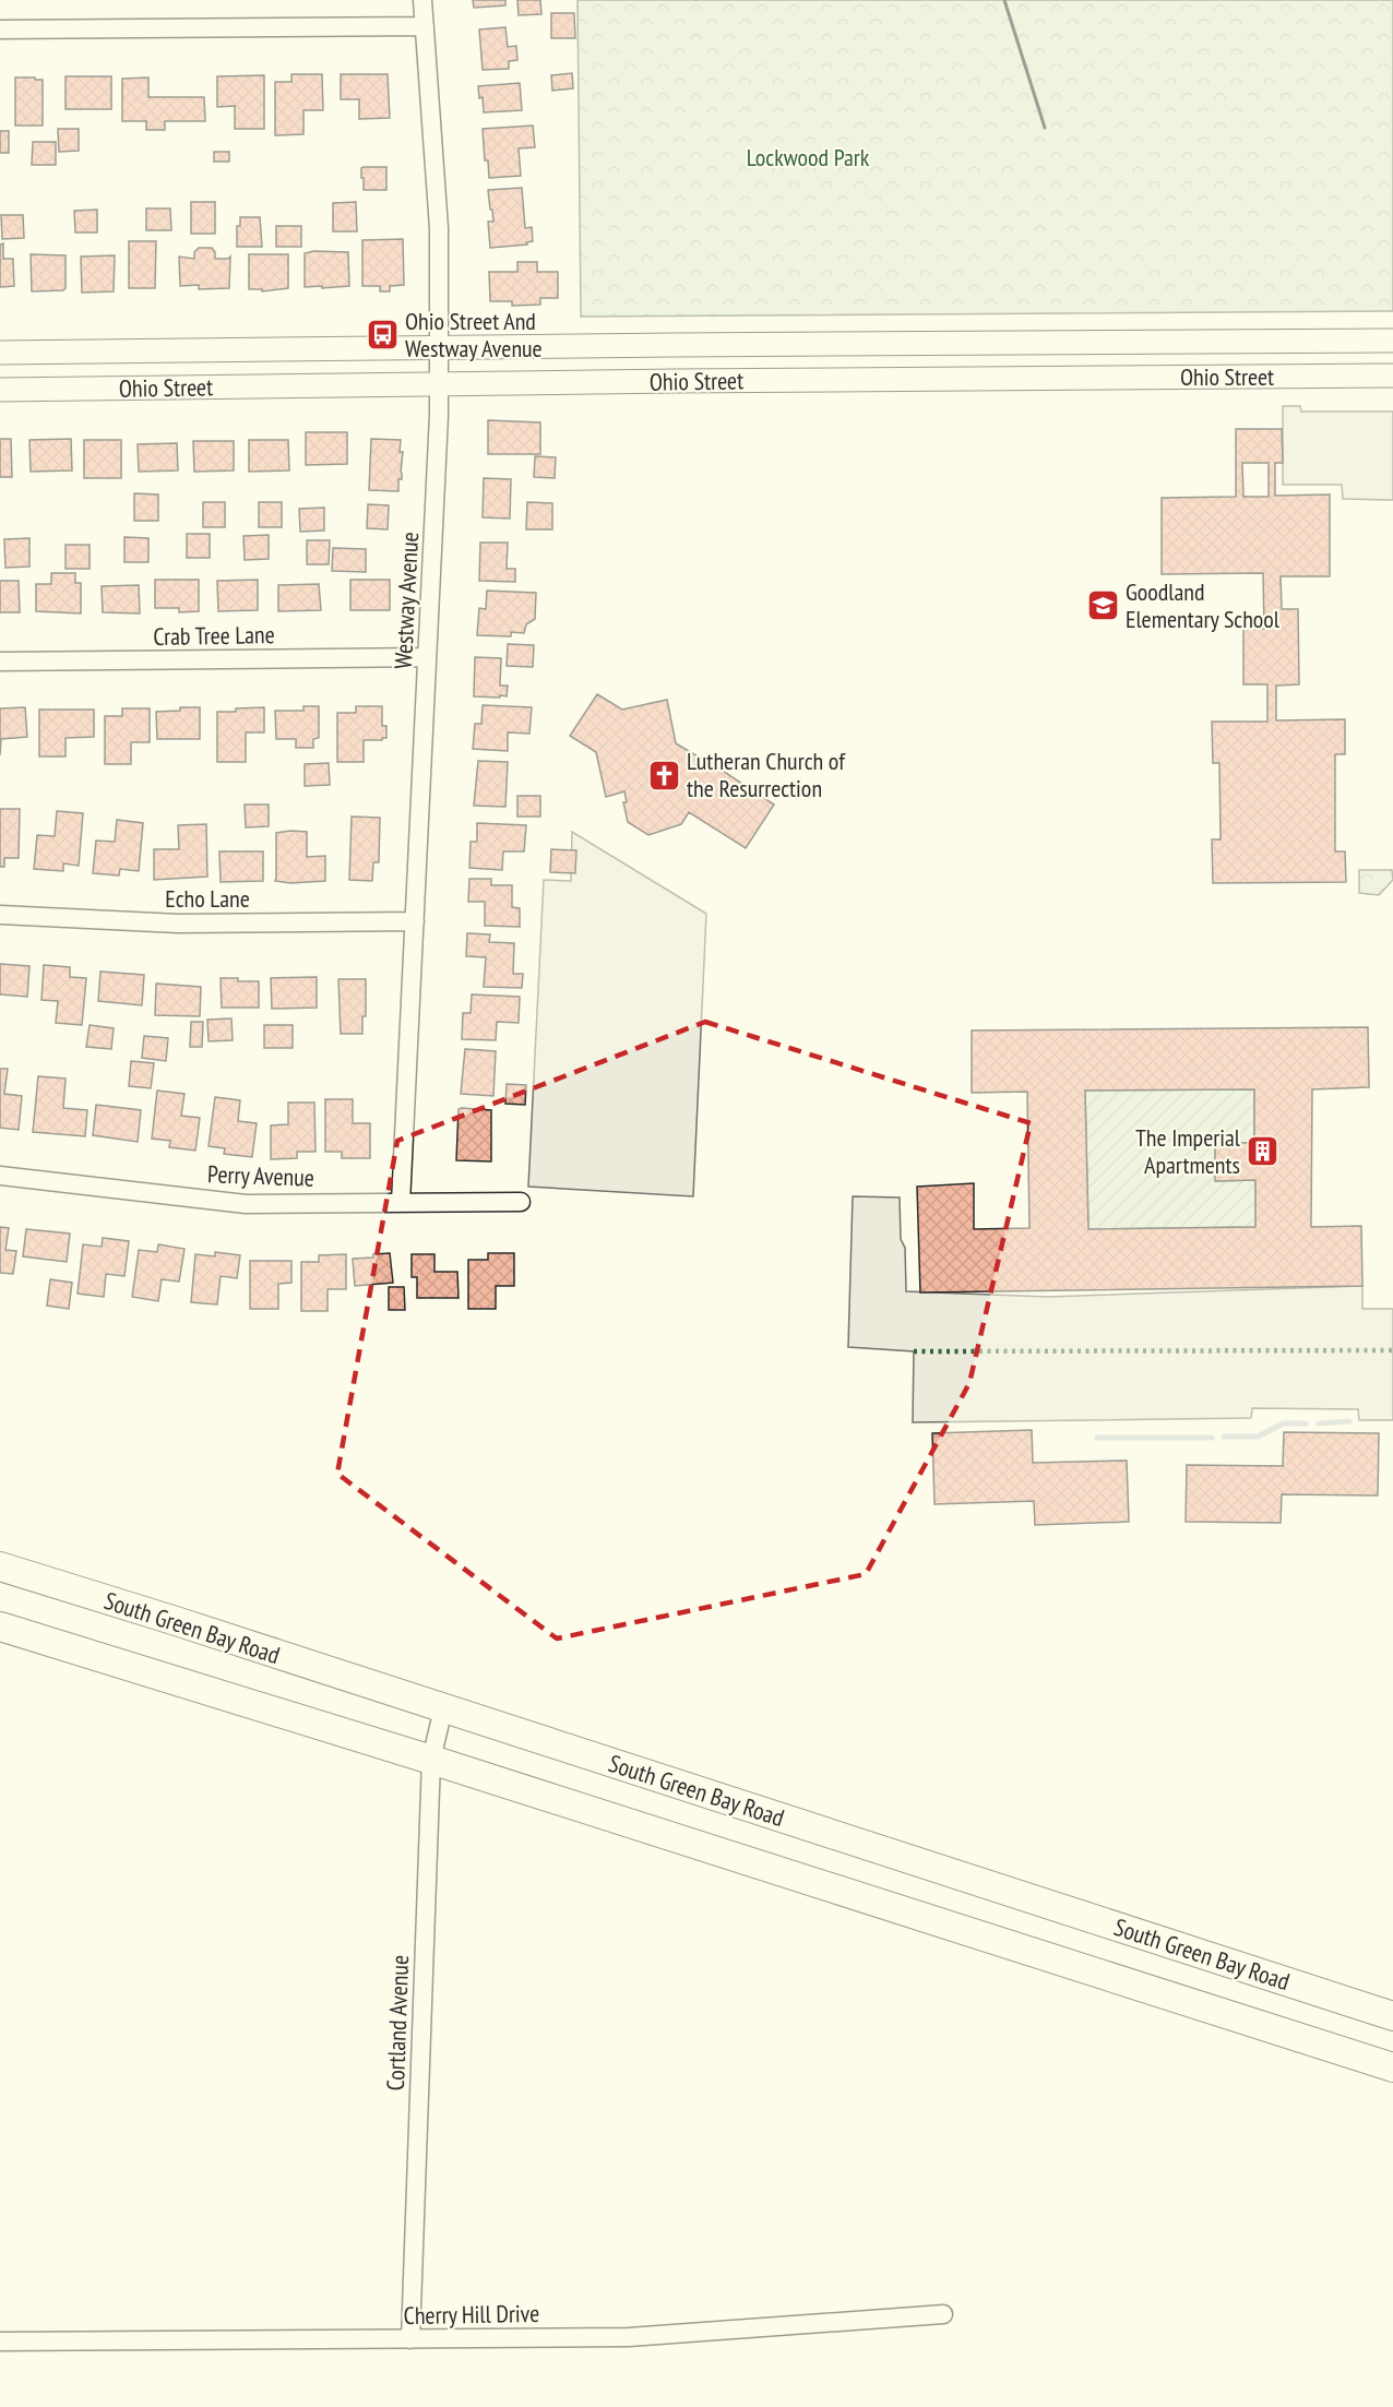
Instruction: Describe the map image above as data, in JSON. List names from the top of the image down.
{
  "streets": {
    "main road": ["South Green Bay Road"],
    "street": [
      "Ohio Street",
      "Westway Avenue",
      "Crab Tree Lane",
      "Echo Lane",
      "Perry Avenue",
      "Cortland Avenue",
      "Cherry Hill Drive"
    ]
  },
  "crossings": [
    ["Ohio Street", "Westway Avenue"],
    ["Westway Avenue", "Crab Tree Lane"],
    ["Westway Avenue", "Echo Lane"],
    ["Westway Avenue", "Perry Avenue"],
    ["South Green Bay Road", "Cortland Avenue"],
    ["Cortland Avenue", "Cherry Hill Drive"]
  ],
  "parks": ["Lockwood Park"],
  "places": {
    "bus stop": ["Ohio Street And Westway Avenue"],
    "school or university": ["Goodland Elementary School"],
    "church": ["Lutheran Church of the Resurrection"],
    "building": ["The Imperial Apartments"]
  }
}
